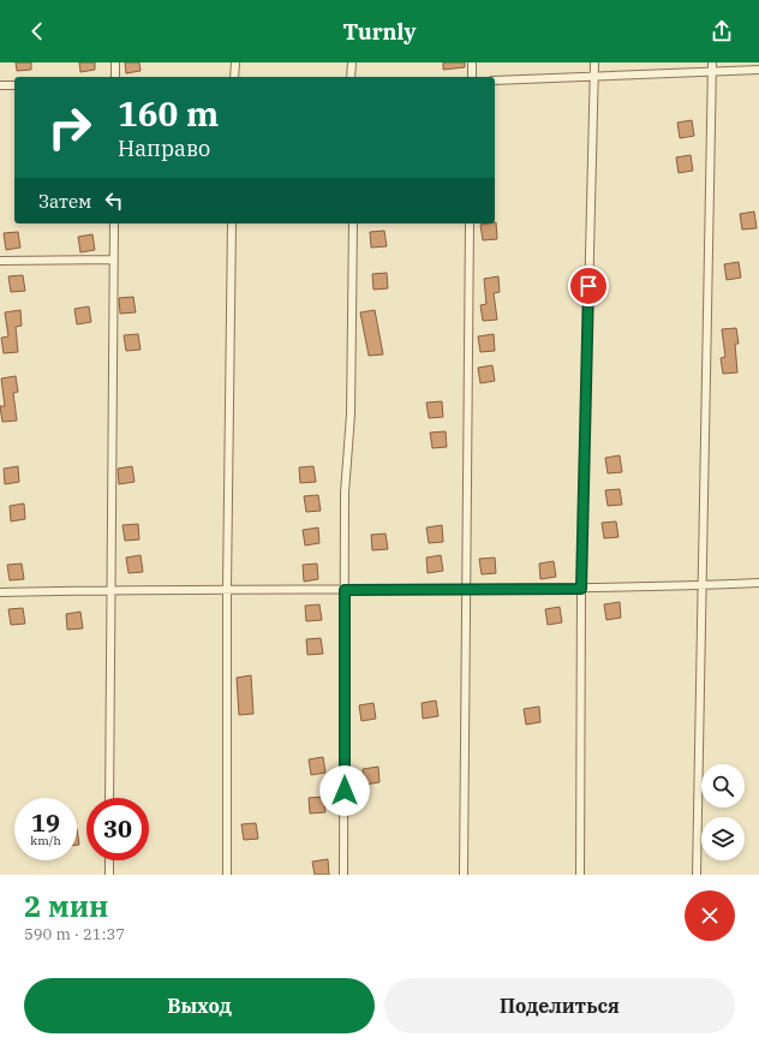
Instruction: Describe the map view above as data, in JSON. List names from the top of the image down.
{
  "page": {
    "header": "Turnly",
    "turn": ["160 m", "Направо"],
    "then": "Затем",
    "speed": "19 km/h",
    "limit": "30",
    "heading": ["2 мин", "590 m · 21:37"],
    "buttons": ["Выход", "Поделиться"]
  }
}
